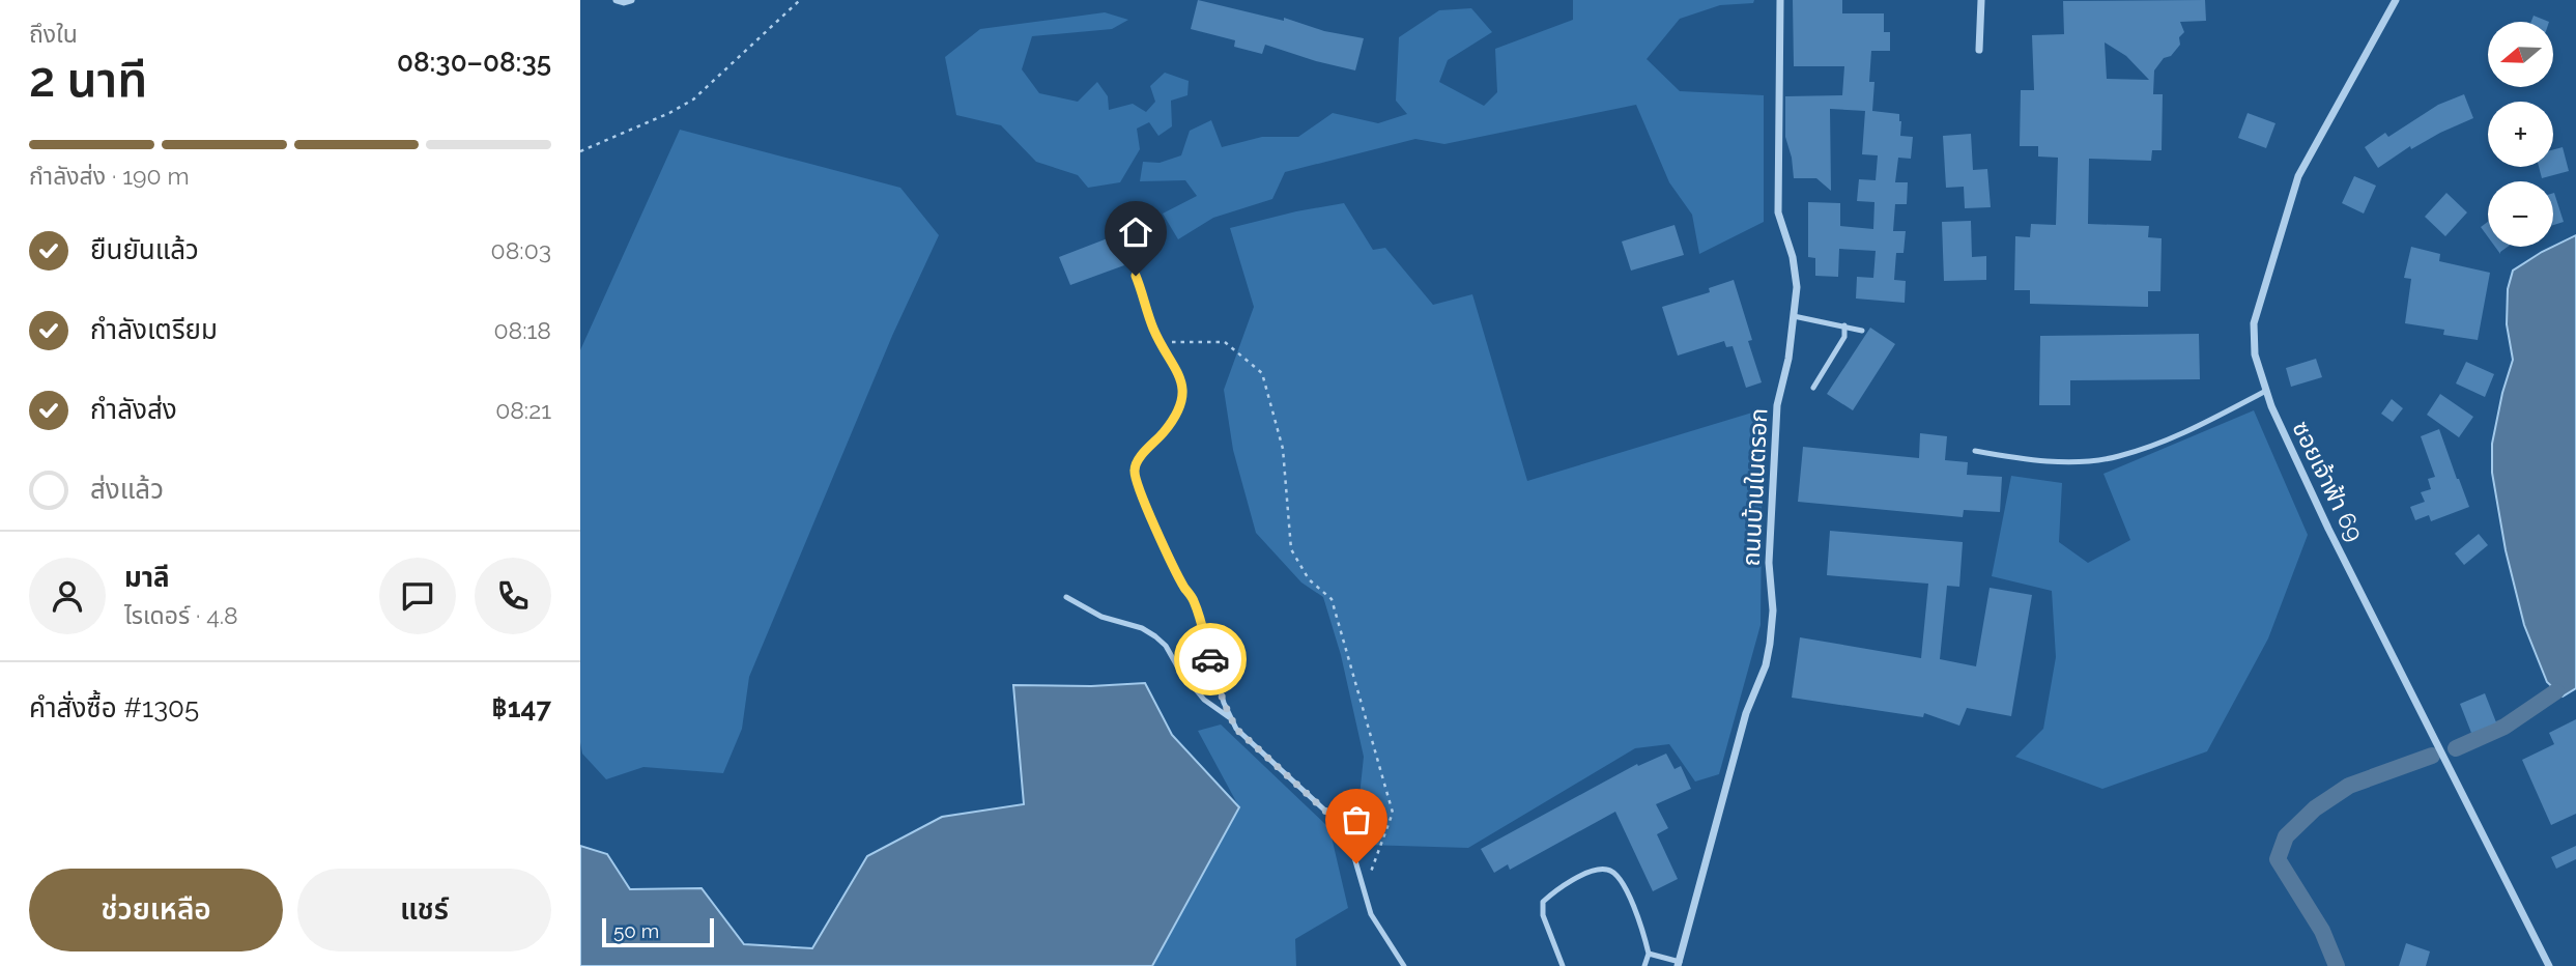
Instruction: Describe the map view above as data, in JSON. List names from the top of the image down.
{
  "streets": {
    "street": ["ซอยเจ้าฟ้า 69", "ถนนบ้านในตรอก"]
  },
  "scale_bar": "50 m",
  "north": "left",
  "page": {
    "heading": ["2 นาที", "ถึงใน", "08:30–08:35"],
    "panel": [
      "มาลี",
      "ไรเดอร์ · 4.8",
      "คำสั่งซื้อ #1305",
      "฿147"
    ],
    "map_buttons": ["+", "−"],
    "bar": "กำลังส่ง · 190 m",
    "list": [
      ["ยืนยันแล้ว", "08:03"],
      ["กำลังเตรียม", "08:18"],
      ["กำลังส่ง", "08:21"],
      "ส่งแล้ว"
    ],
    "buttons": ["ช่วยเหลือ", "แชร์"],
    "scale": "50 m"
  }
}
